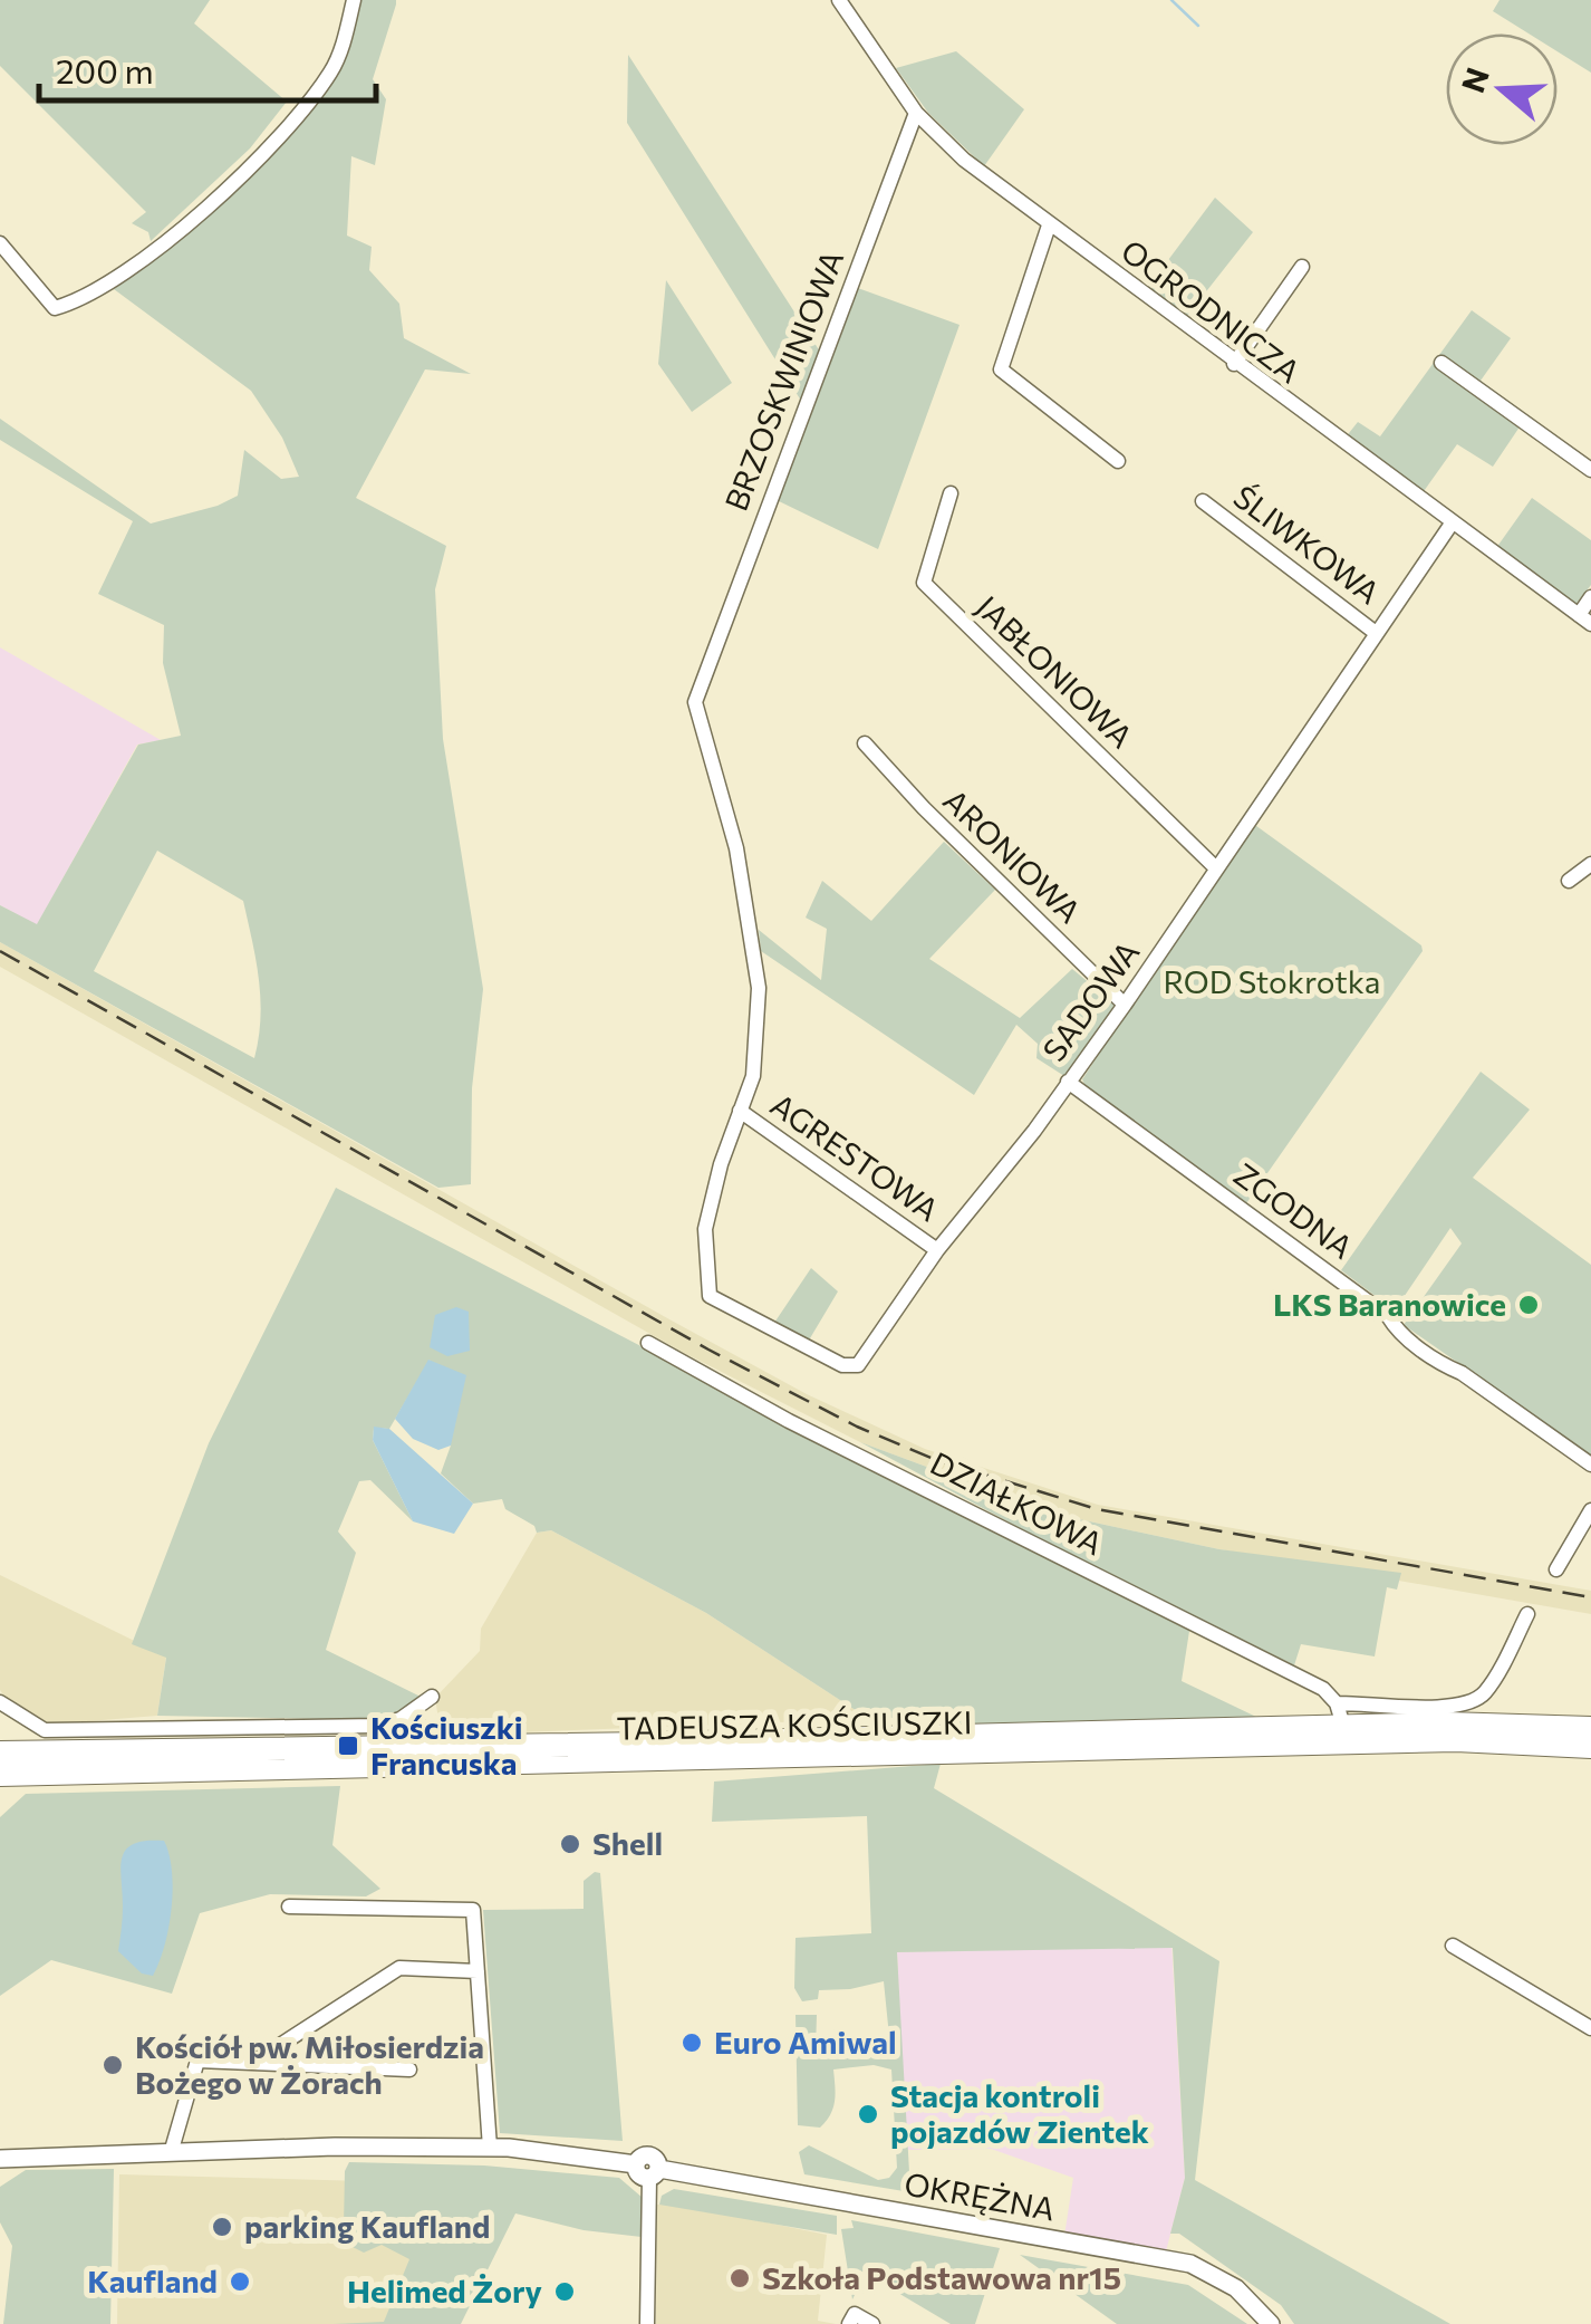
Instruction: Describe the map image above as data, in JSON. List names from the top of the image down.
{
  "streets": {
    "main road": ["TADEUSZA KOŚCIUSZKI"],
    "street": [
      "OGRODNICZA",
      "BRZOSKWINIOWA",
      "ŚLIWKOWA",
      "JABŁONIOWA",
      "ARONIOWA",
      "SADOWA",
      "AGRESTOWA",
      "ZGODNA",
      "DZIAŁKOWA",
      "OKRĘŻNA"
    ]
  },
  "crossings": [
    ["OGRODNICZA", "BRZOSKWINIOWA"],
    ["OGRODNICZA", "SADOWA"],
    ["BRZOSKWINIOWA", "SADOWA"],
    ["BRZOSKWINIOWA", "AGRESTOWA"],
    ["ŚLIWKOWA", "SADOWA"],
    ["JABŁONIOWA", "SADOWA"],
    ["ARONIOWA", "SADOWA"],
    ["SADOWA", "AGRESTOWA"],
    ["SADOWA", "ZGODNA"],
    ["DZIAŁKOWA", "TADEUSZA KOŚCIUSZKI"]
  ],
  "parks": ["ROD Stokrotka"],
  "places": {
    "other": [
      "LKS Baranowice",
      "Shell",
      "Euro Amiwal",
      "Kościół pw. Miłosierdzia Bożego w Żorach",
      "Stacja kontroli pojazdów Zientek",
      "parking Kaufland",
      "Szkoła Podstawowa nr15",
      "Kaufland",
      "Helimed Żory"
    ],
    "transit": ["Kościuszki Francuska"]
  },
  "scale_bar": "200 m",
  "north": "left"
}
